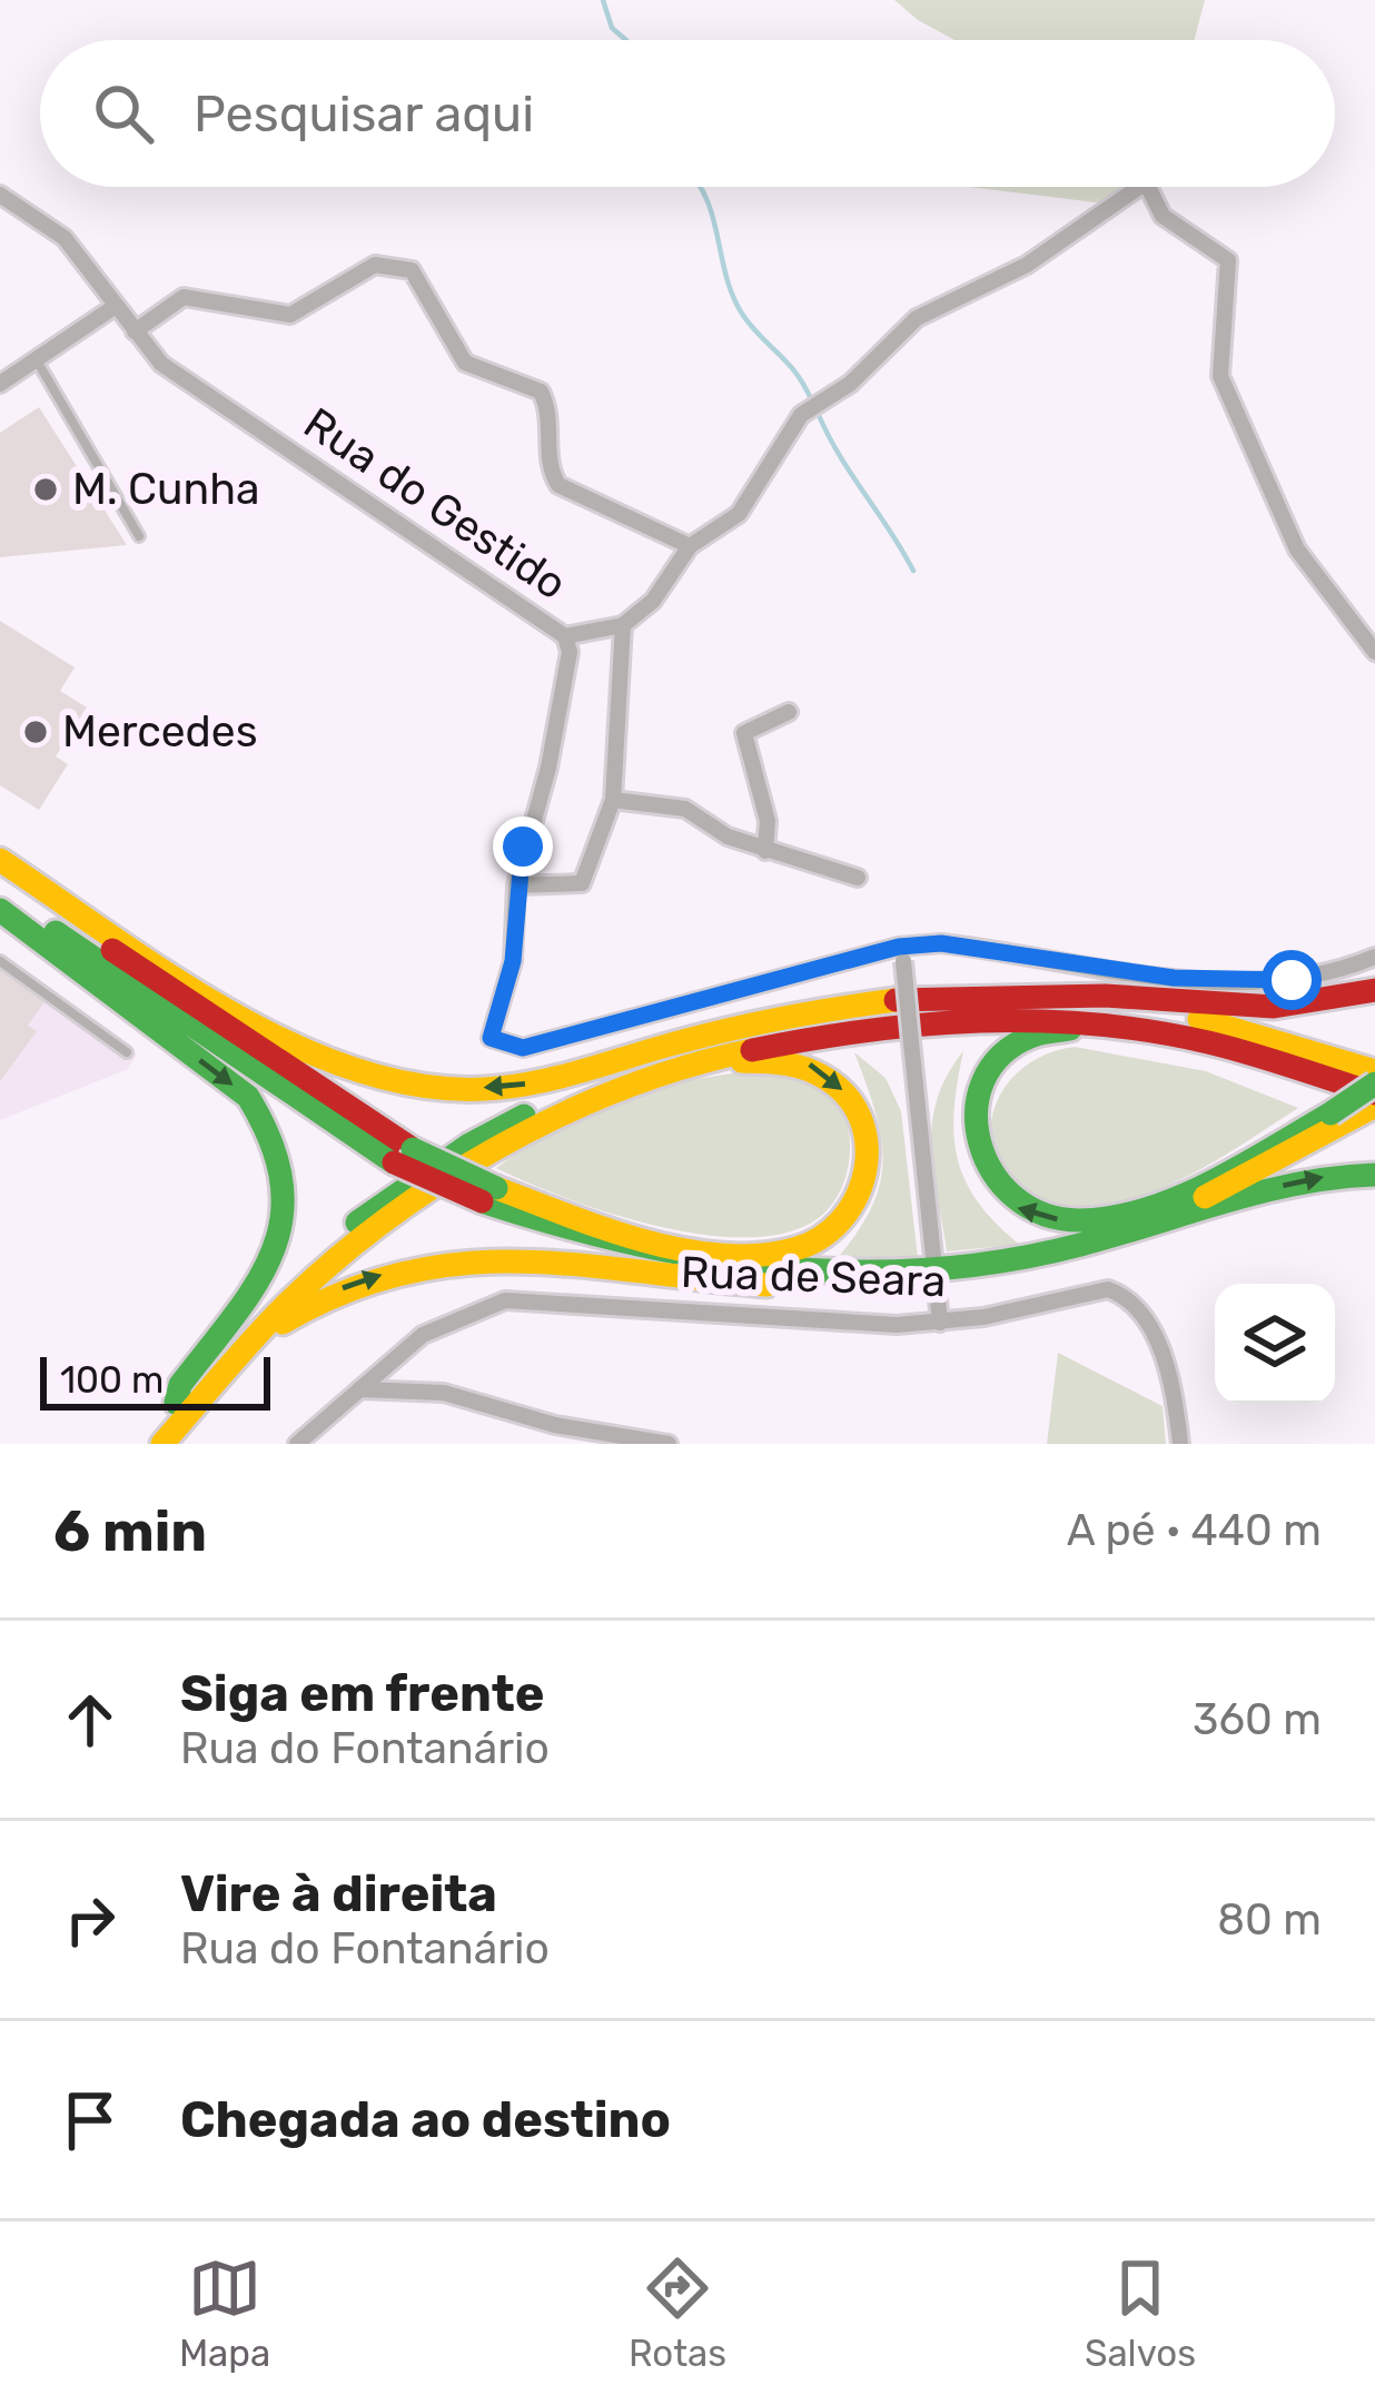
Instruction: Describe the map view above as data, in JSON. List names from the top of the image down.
{
  "streets": {
    "street": ["Rua do Gestido", "Rua de Seara"]
  },
  "places": ["M. Cunha", "Mercedes"],
  "scale_bar": "100 m",
  "page": {
    "search": "Pesquisar aqui",
    "scale": "100 m",
    "heading": ["6 min", "A pé · 440 m"],
    "list": [
      ["Siga em frente", "Rua do Fontanário", "360 m"],
      ["Vire à direita", "Rua do Fontanário", "80 m"],
      "Chegada ao destino"
    ],
    "nav": ["Mapa", "Rotas", "Salvos"]
  }
}
